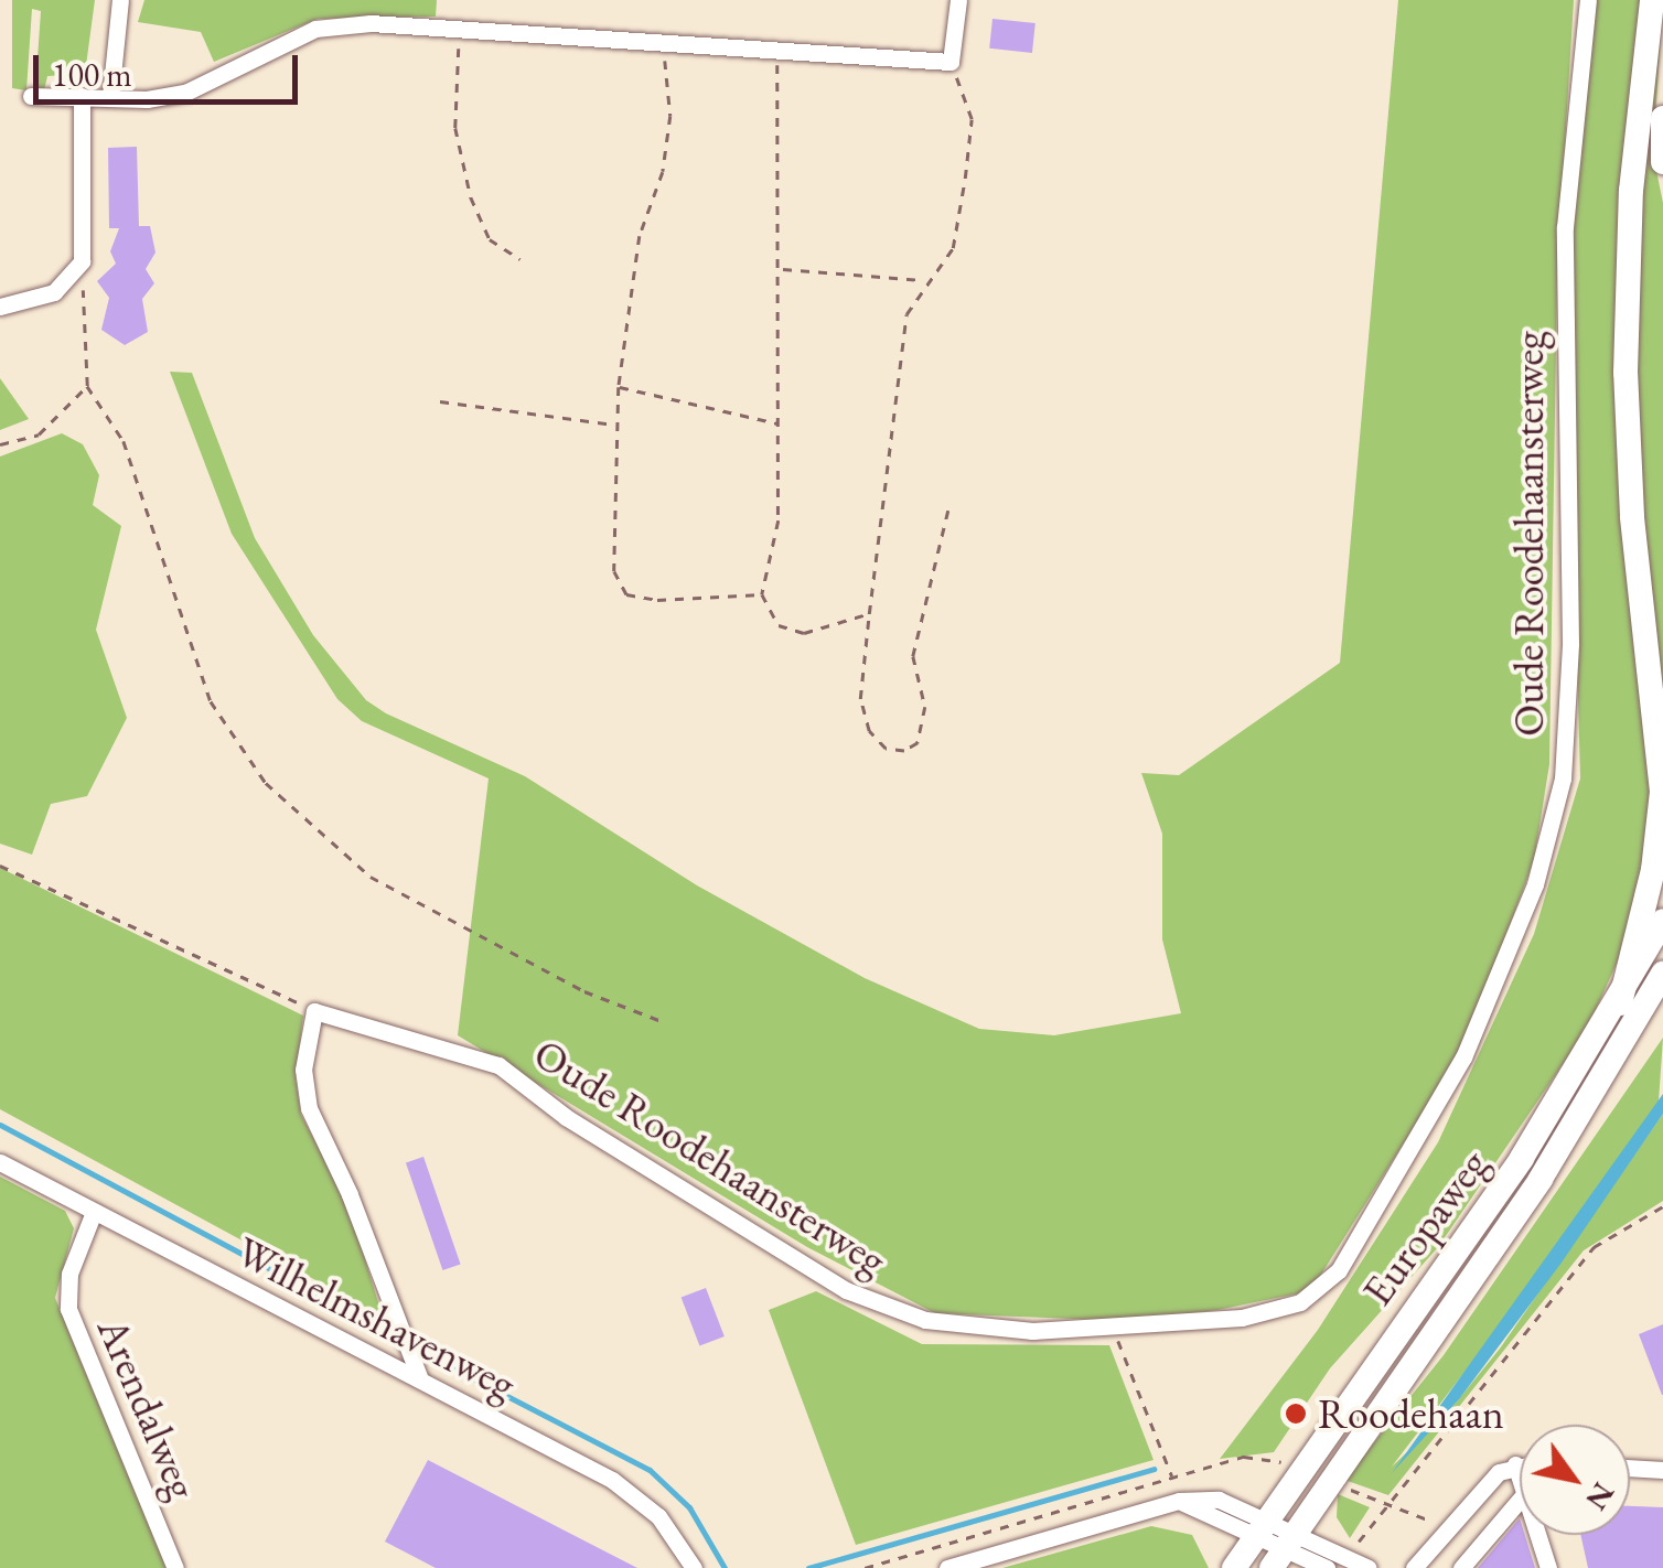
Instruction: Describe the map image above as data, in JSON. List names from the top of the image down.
{
  "streets": {
    "highway": ["Europaweg"],
    "street": ["Oude Roodehaansterweg", "Wilhelmshavenweg", "Arendalweg"]
  },
  "crossings": [
    ["Wilhelmshavenweg", "Arendalweg"]
  ],
  "places": ["Roodehaan"],
  "scale_bar": "100 m",
  "north": "bottom right"
}
